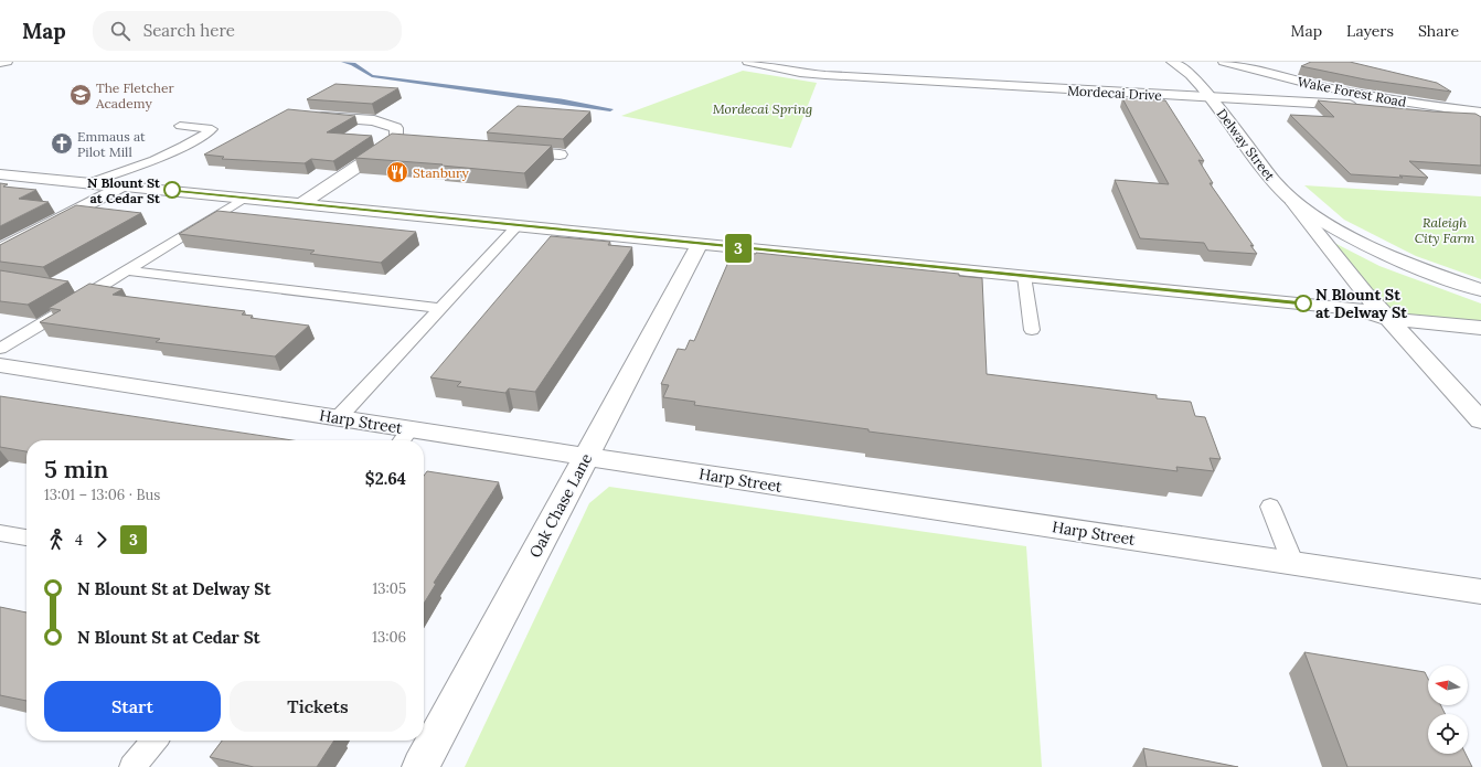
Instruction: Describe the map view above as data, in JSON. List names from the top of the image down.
{
  "streets": {
    "street": [
      "Wake Forest Road",
      "Mordecai Drive",
      "Delway Street",
      "Harp Street",
      "Oak Chase Lane"
    ]
  },
  "crossings": [
    ["Wake Forest Road", "Mordecai Drive"],
    ["Mordecai Drive", "Delway Street"],
    ["Harp Street", "Oak Chase Lane"]
  ],
  "parks": ["Mordecai Spring", "Raleigh City Farm"],
  "places": {
    "school or university": ["The Fletcher Academy"],
    "church": ["Emmaus at Pilot Mill"],
    "restaurant": ["Stanbury"],
    "other": ["N Blount St at Cedar St", "N Blount St at Delway St"]
  },
  "lines": ["bus line 3"],
  "north": "left",
  "page": {
    "header": "Map",
    "search": "Search here",
    "nav": ["Map", "Layers", "Share"],
    "on_map": "3",
    "heading": ["5 min", "13:01 – 13:06 · Bus", "$2.64"],
    "legs": ["4", "3"],
    "list": [
      {
        "name": "N Blount St at Delway St",
        "value": "13:05"
      },
      {
        "name": "N Blount St at Cedar St",
        "value": "13:06"
      }
    ],
    "buttons": ["Start", "Tickets"]
  }
}
